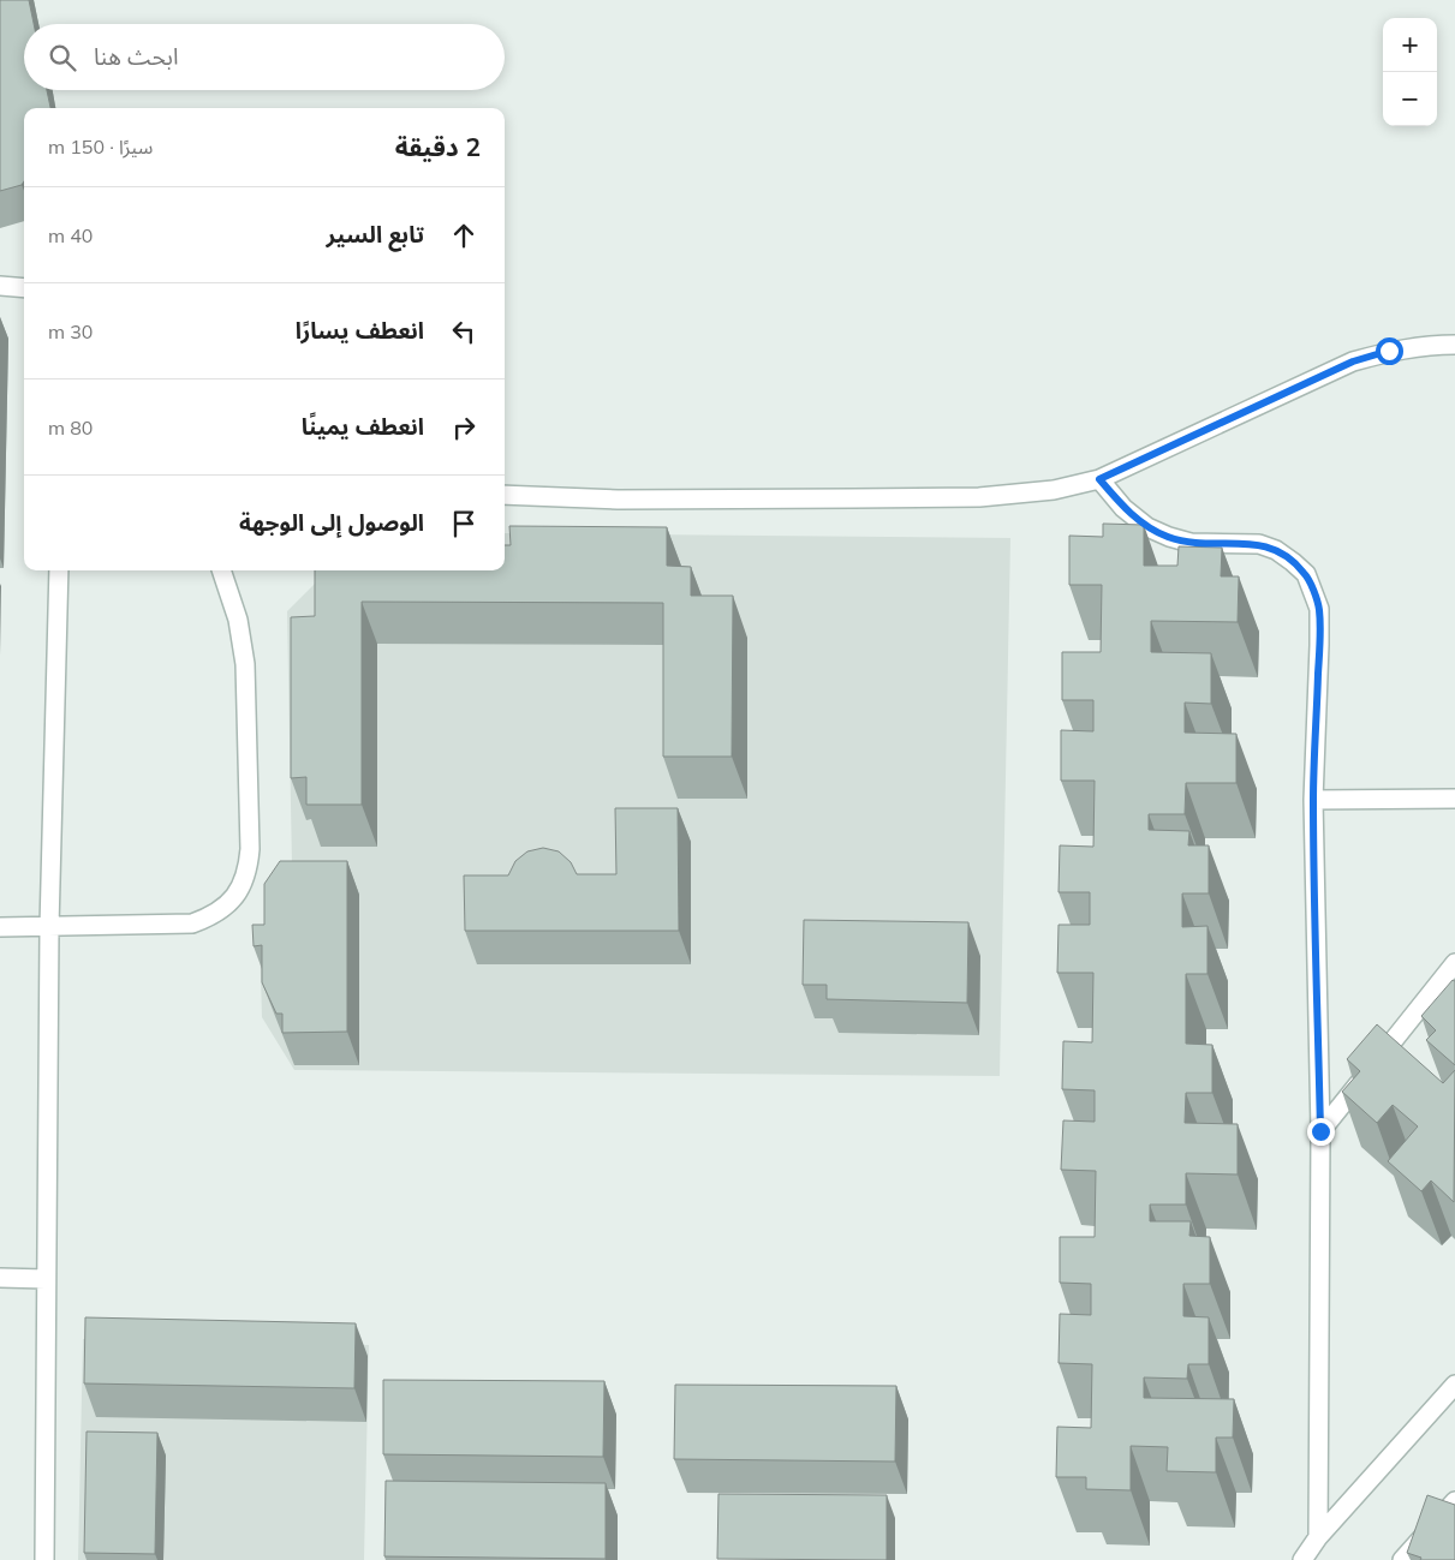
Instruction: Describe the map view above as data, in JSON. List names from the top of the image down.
{
  "page": {
    "map_buttons": ["+", "−"],
    "search": "ابحث هنا",
    "heading": ["2 دقيقة", "سيرًا · 150 m"],
    "list": [
      ["تابع السير", "40 m"],
      ["انعطف يسارًا", "30 m"],
      ["انعطف يمينًا", "80 m"],
      "الوصول إلى الوجهة"
    ]
  }
}
